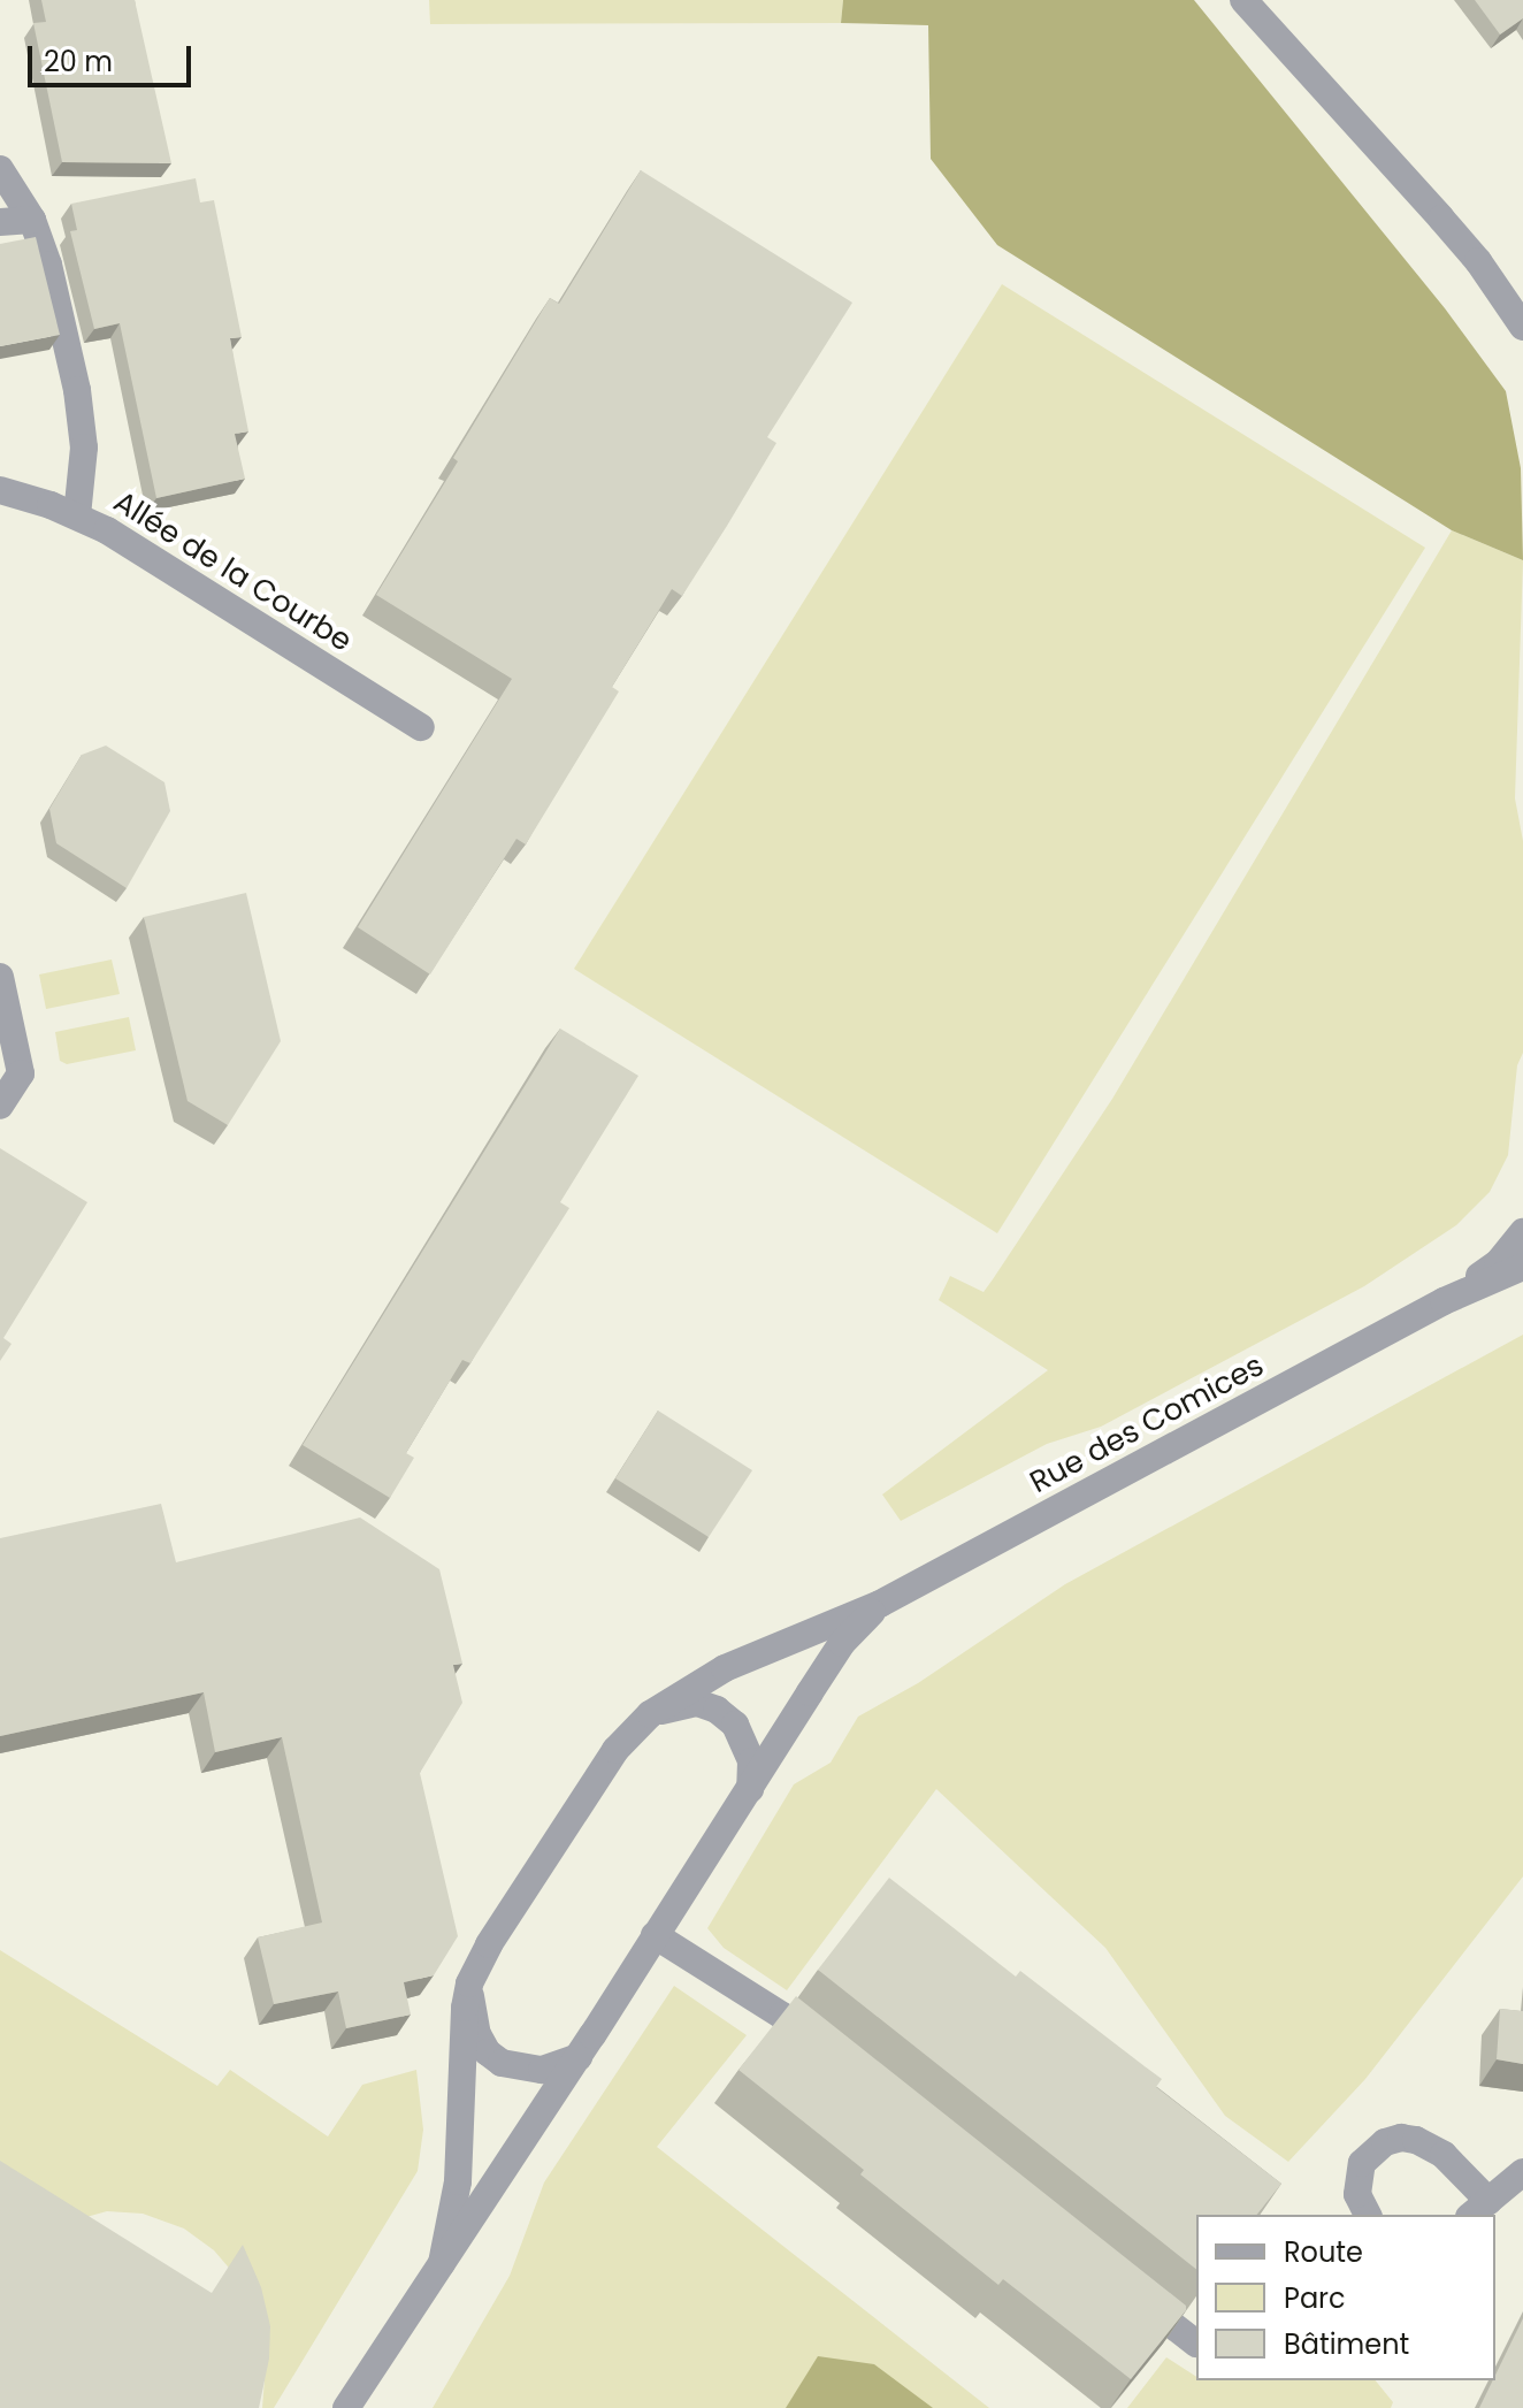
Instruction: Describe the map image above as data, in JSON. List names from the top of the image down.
{
  "streets": {
    "street": ["Allée de la Courbe", "Rue des Comices"]
  },
  "legend": ["Route", "Parc", "Bâtiment"],
  "scale_bar": "20 m"
}
